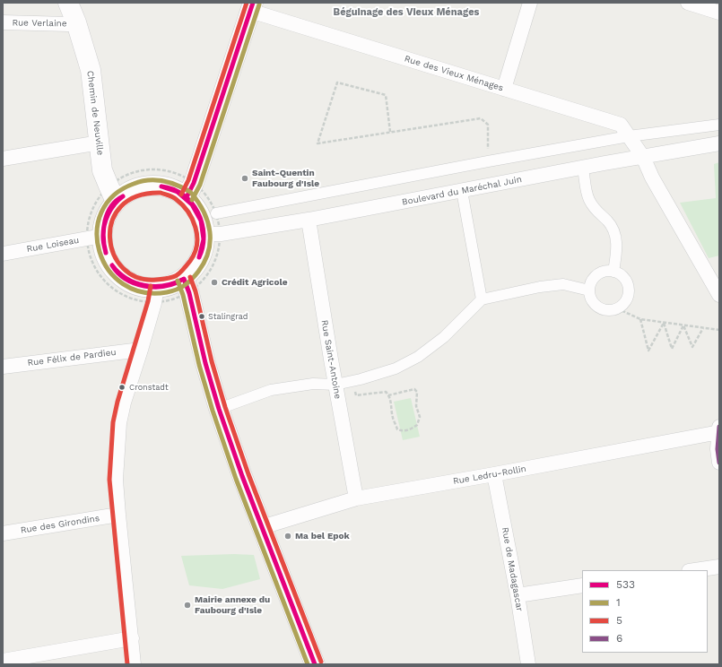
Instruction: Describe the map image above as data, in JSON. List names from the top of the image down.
{
  "streets": {
    "main road": ["Chemin de Neuville"],
    "street": [
      "Rue Verlaine",
      "Rue des Vieux Ménages",
      "Boulevard du Maréchal Juin",
      "Rue Loiseau",
      "Rue Félix de Pardieu",
      "Rue Saint-Antoine",
      "Rue Ledru-Rollin",
      "Rue des Girondins",
      "Rue de Madagascar"
    ]
  },
  "crossings": [
    ["Rue Verlaine", "Chemin de Neuville"],
    ["Rue des Vieux Ménages", "Boulevard du Maréchal Juin"],
    ["Boulevard du Maréchal Juin", "Rue Saint-Antoine"],
    ["Rue Saint-Antoine", "Rue Ledru-Rollin"],
    ["Rue Ledru-Rollin", "Rue de Madagascar"]
  ],
  "districts": ["Béguinage des Vieux Ménages"],
  "places": [
    "Saint-Quentin Faubourg d'Isle",
    "Crédit Agricole",
    "Stalingrad",
    "Cronstadt",
    "Ma bel Epok",
    "Mairie annexe du Faubourg d'Isle"
  ],
  "lines": [
    "transit line 533",
    "transit line 5",
    "transit line 1",
    "transit line 6"
  ],
  "legend": [
    "533",
    "1",
    "5",
    "6"
  ]
}
